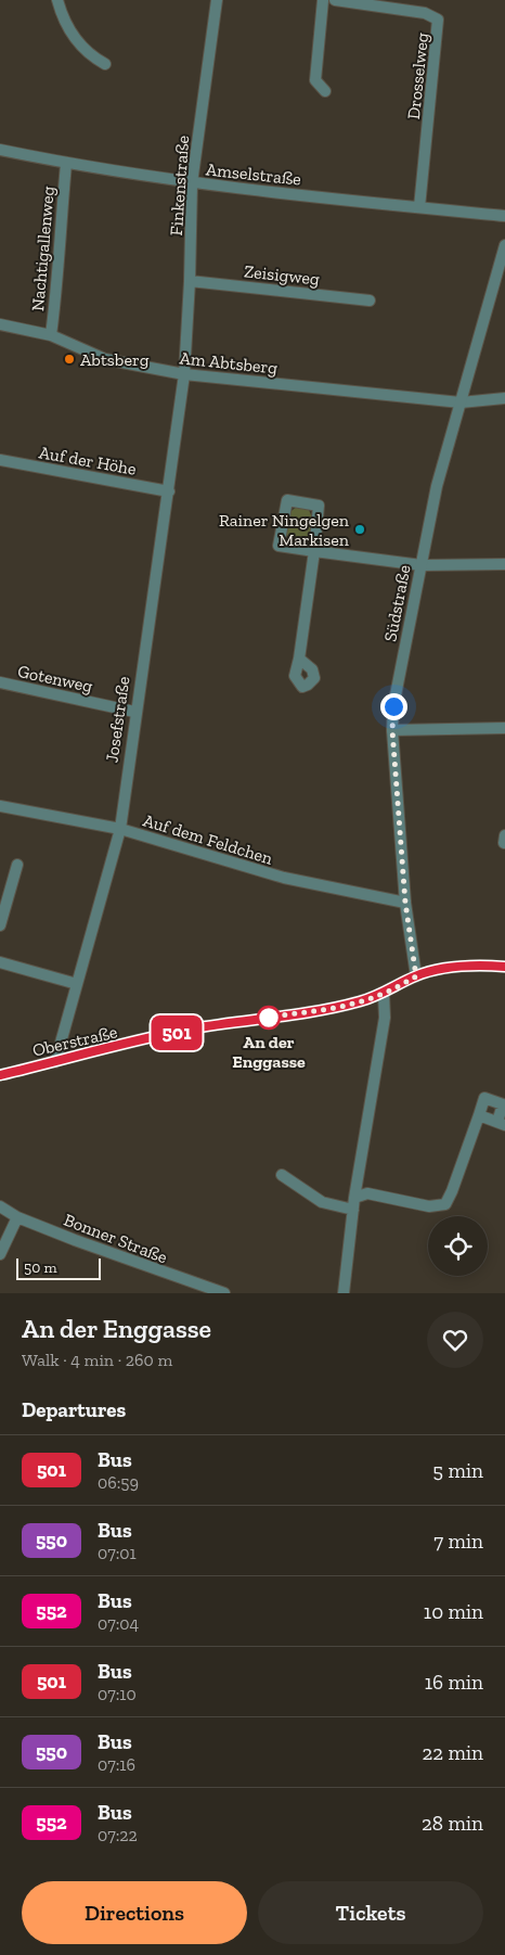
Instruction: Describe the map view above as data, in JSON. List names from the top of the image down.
{
  "streets": {
    "street": [
      "Drosselweg",
      "Amselstraße",
      "Finkenstraße",
      "Nachtigallenweg",
      "Zeisigweg",
      "Am Abtsberg",
      "Auf der Höhe",
      "Südstraße",
      "Gotenweg",
      "Josefstraße",
      "Auf dem Feldchen",
      "Oberstraße",
      "Bonner Straße"
    ]
  },
  "crossings": [
    ["Drosselweg", "Amselstraße"],
    ["Amselstraße", "Finkenstraße"],
    ["Amselstraße", "Nachtigallenweg"],
    ["Finkenstraße", "Zeisigweg"],
    ["Finkenstraße", "Am Abtsberg"],
    ["Finkenstraße", "Josefstraße"],
    ["Nachtigallenweg", "Am Abtsberg"],
    ["Am Abtsberg", "Südstraße"],
    ["Am Abtsberg", "Josefstraße"],
    ["Auf der Höhe", "Josefstraße"],
    ["Südstraße", "Auf dem Feldchen"],
    ["Südstraße", "Oberstraße"],
    ["Gotenweg", "Josefstraße"],
    ["Josefstraße", "Auf dem Feldchen"],
    ["Josefstraße", "Oberstraße"]
  ],
  "places": ["Abtsberg", "Rainer Ningelgen Markisen", "An der Enggasse"],
  "lines": ["bus line 501"],
  "scale_bar": "50 m",
  "page": {
    "on_map": "501",
    "scale": "50 m",
    "heading": [
      ["An der Enggasse", "Walk · 4 min · 260 m"],
      "Departures"
    ],
    "list": [
      {
        "mark": "501",
        "name": "Bus",
        "note": "06:59",
        "value": "5 min"
      },
      {
        "mark": "550",
        "name": "Bus",
        "note": "07:01",
        "value": "7 min"
      },
      {
        "mark": "552",
        "name": "Bus",
        "note": "07:04",
        "value": "10 min"
      },
      {
        "mark": "501",
        "name": "Bus",
        "note": "07:10",
        "value": "16 min"
      },
      {
        "mark": "550",
        "name": "Bus",
        "note": "07:16",
        "value": "22 min"
      },
      {
        "mark": "552",
        "name": "Bus",
        "note": "07:22",
        "value": "28 min"
      }
    ],
    "buttons": ["Directions", "Tickets"]
  }
}
